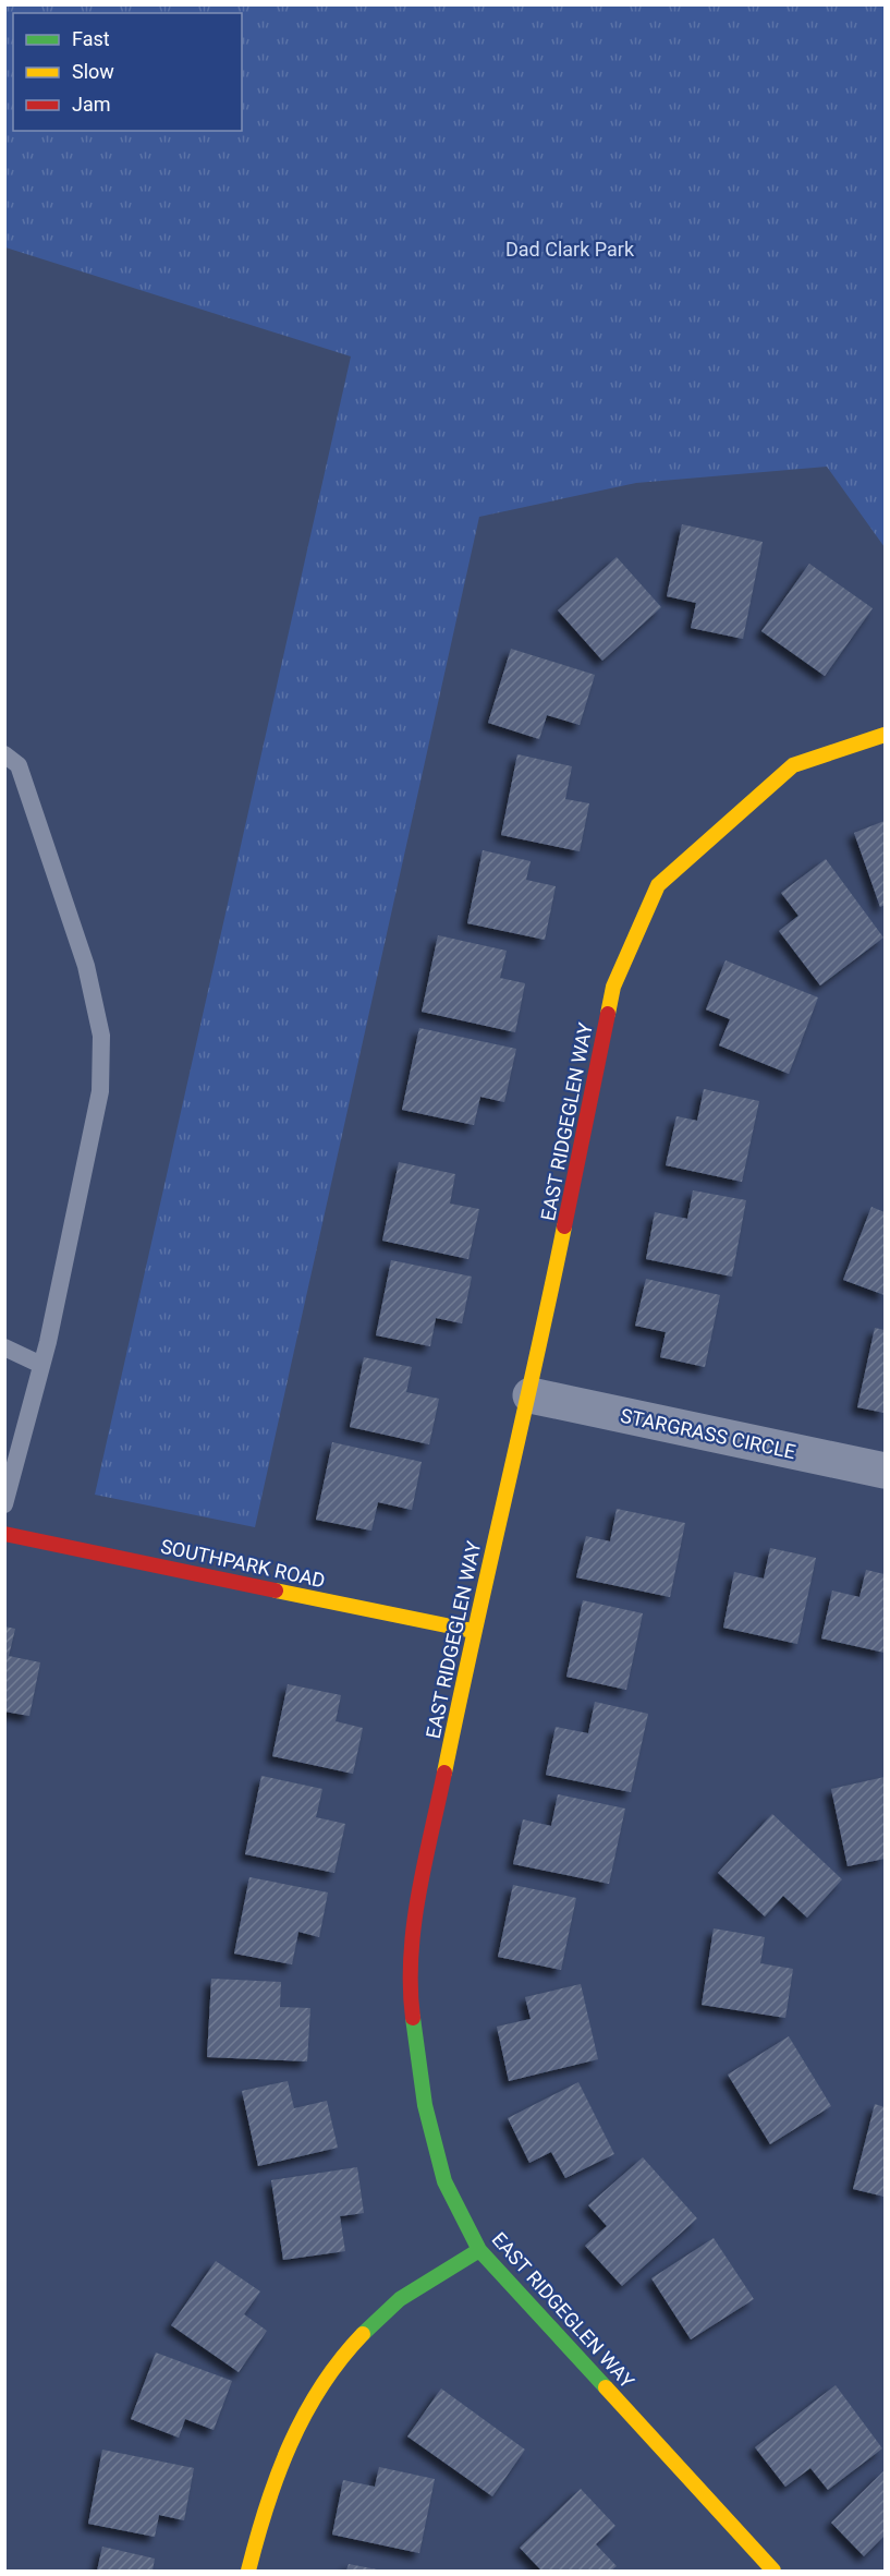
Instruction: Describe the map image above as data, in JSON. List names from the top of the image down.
{
  "streets": {
    "street": ["EAST RIDGEGLEN WAY", "STARGRASS CIRCLE", "SOUTHPARK ROAD"]
  },
  "crossings": [
    ["EAST RIDGEGLEN WAY", "STARGRASS CIRCLE"],
    ["EAST RIDGEGLEN WAY", "SOUTHPARK ROAD"]
  ],
  "parks": ["Dad Clark Park"],
  "legend": ["Fast", "Slow", "Jam"]
}
